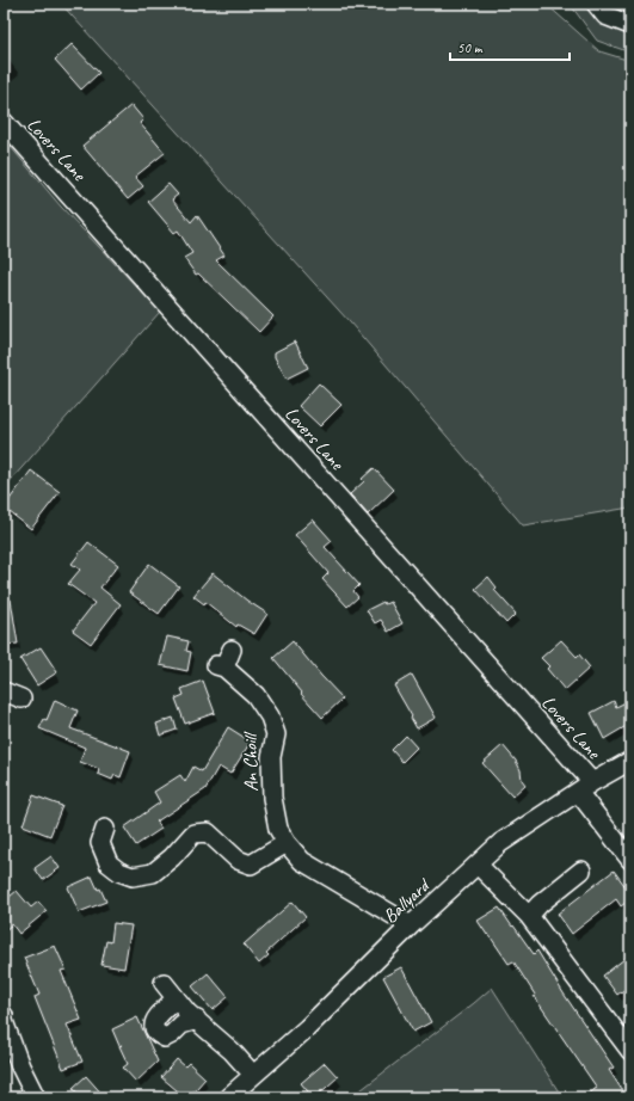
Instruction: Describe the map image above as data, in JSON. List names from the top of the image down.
{
  "streets": {
    "street": ["Lovers Lane", "An Choill", "Ballyard"]
  },
  "crossings": [
    ["Lovers Lane", "Ballyard"],
    ["An Choill", "Ballyard"]
  ],
  "scale_bar": "50 m"
}
